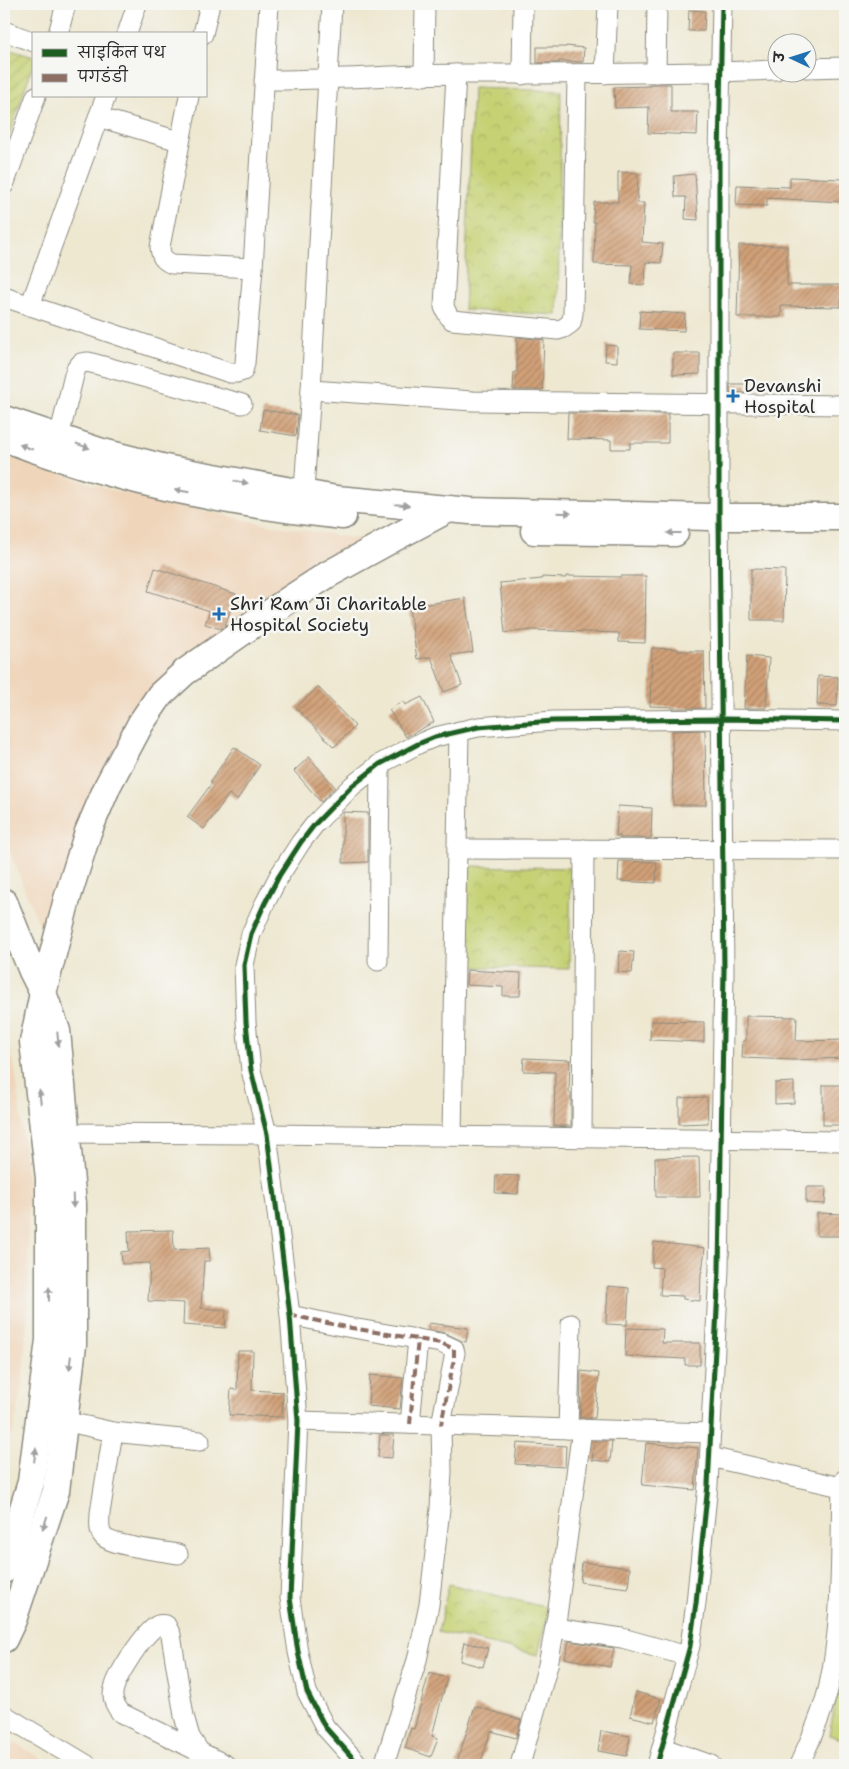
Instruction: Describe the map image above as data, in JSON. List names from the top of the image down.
{
  "places": {
    "health": ["Devanshi Hospital", "Shri Ram Ji Charitable Hospital Society"]
  },
  "legend": ["साइकिल पथ", "पगडंडी"],
  "north": "left"
}
